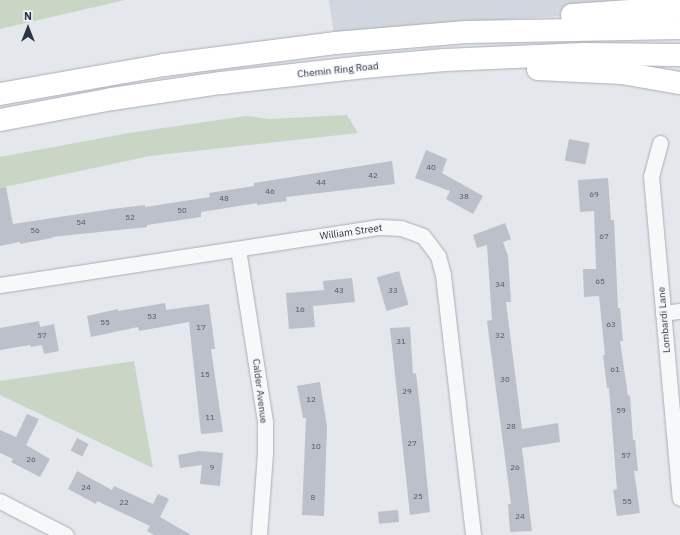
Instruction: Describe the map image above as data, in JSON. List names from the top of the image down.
{
  "streets": {
    "highway": ["Chemin Ring Road"],
    "street": ["William Street", "Lombardi Lane", "Calder Avenue"]
  },
  "crossings": [
    ["William Street", "Calder Avenue"]
  ],
  "house_numbers": [
    "40",
    "42",
    "44",
    "46",
    "69",
    "38",
    "48",
    "50",
    "52",
    "54",
    "56",
    "67",
    "65",
    "34",
    "43",
    "33",
    "16",
    "53",
    "55",
    "63",
    "17",
    "57",
    "32",
    "31",
    "61",
    "15",
    "30",
    "29",
    "12",
    "59",
    "11",
    "28",
    "27",
    "10",
    "57",
    "26",
    "9",
    "26",
    "24",
    "25",
    "8",
    "55",
    "22",
    "24"
  ],
  "north": "top"
}
